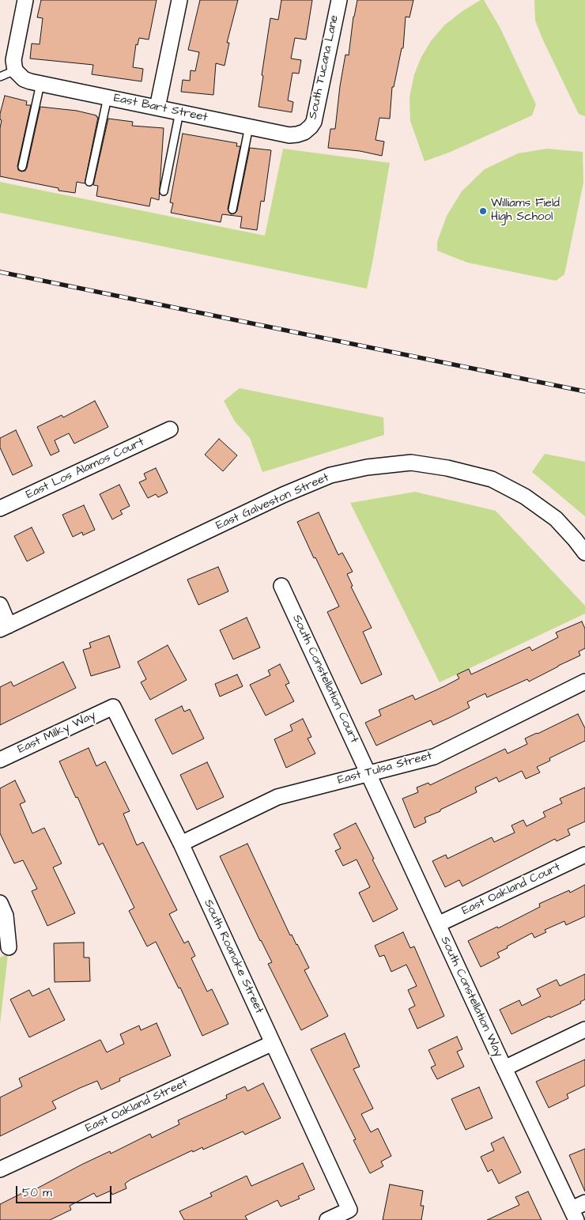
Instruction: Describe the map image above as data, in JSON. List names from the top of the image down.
{
  "streets": {
    "street": [
      "South Tucana Lane",
      "East Bart Street",
      "East Los Alamos Court",
      "East Galveston Street",
      "South Constellation Court",
      "East Milky Way",
      "East Tulsa Street",
      "East Oakland Court",
      "South Roanoke Street",
      "South Constellation Way",
      "East Oakland Street"
    ]
  },
  "crossings": [
    ["South Tucana Lane", "East Bart Street"],
    ["South Constellation Court", "East Tulsa Street"],
    ["South Constellation Court", "South Constellation Way"],
    ["East Milky Way", "South Roanoke Street"],
    ["East Tulsa Street", "South Roanoke Street"],
    ["East Tulsa Street", "South Constellation Way"],
    ["East Oakland Court", "South Constellation Way"],
    ["South Roanoke Street", "East Oakland Street"]
  ],
  "places": ["Williams Field High School"],
  "scale_bar": "50 m"
}
